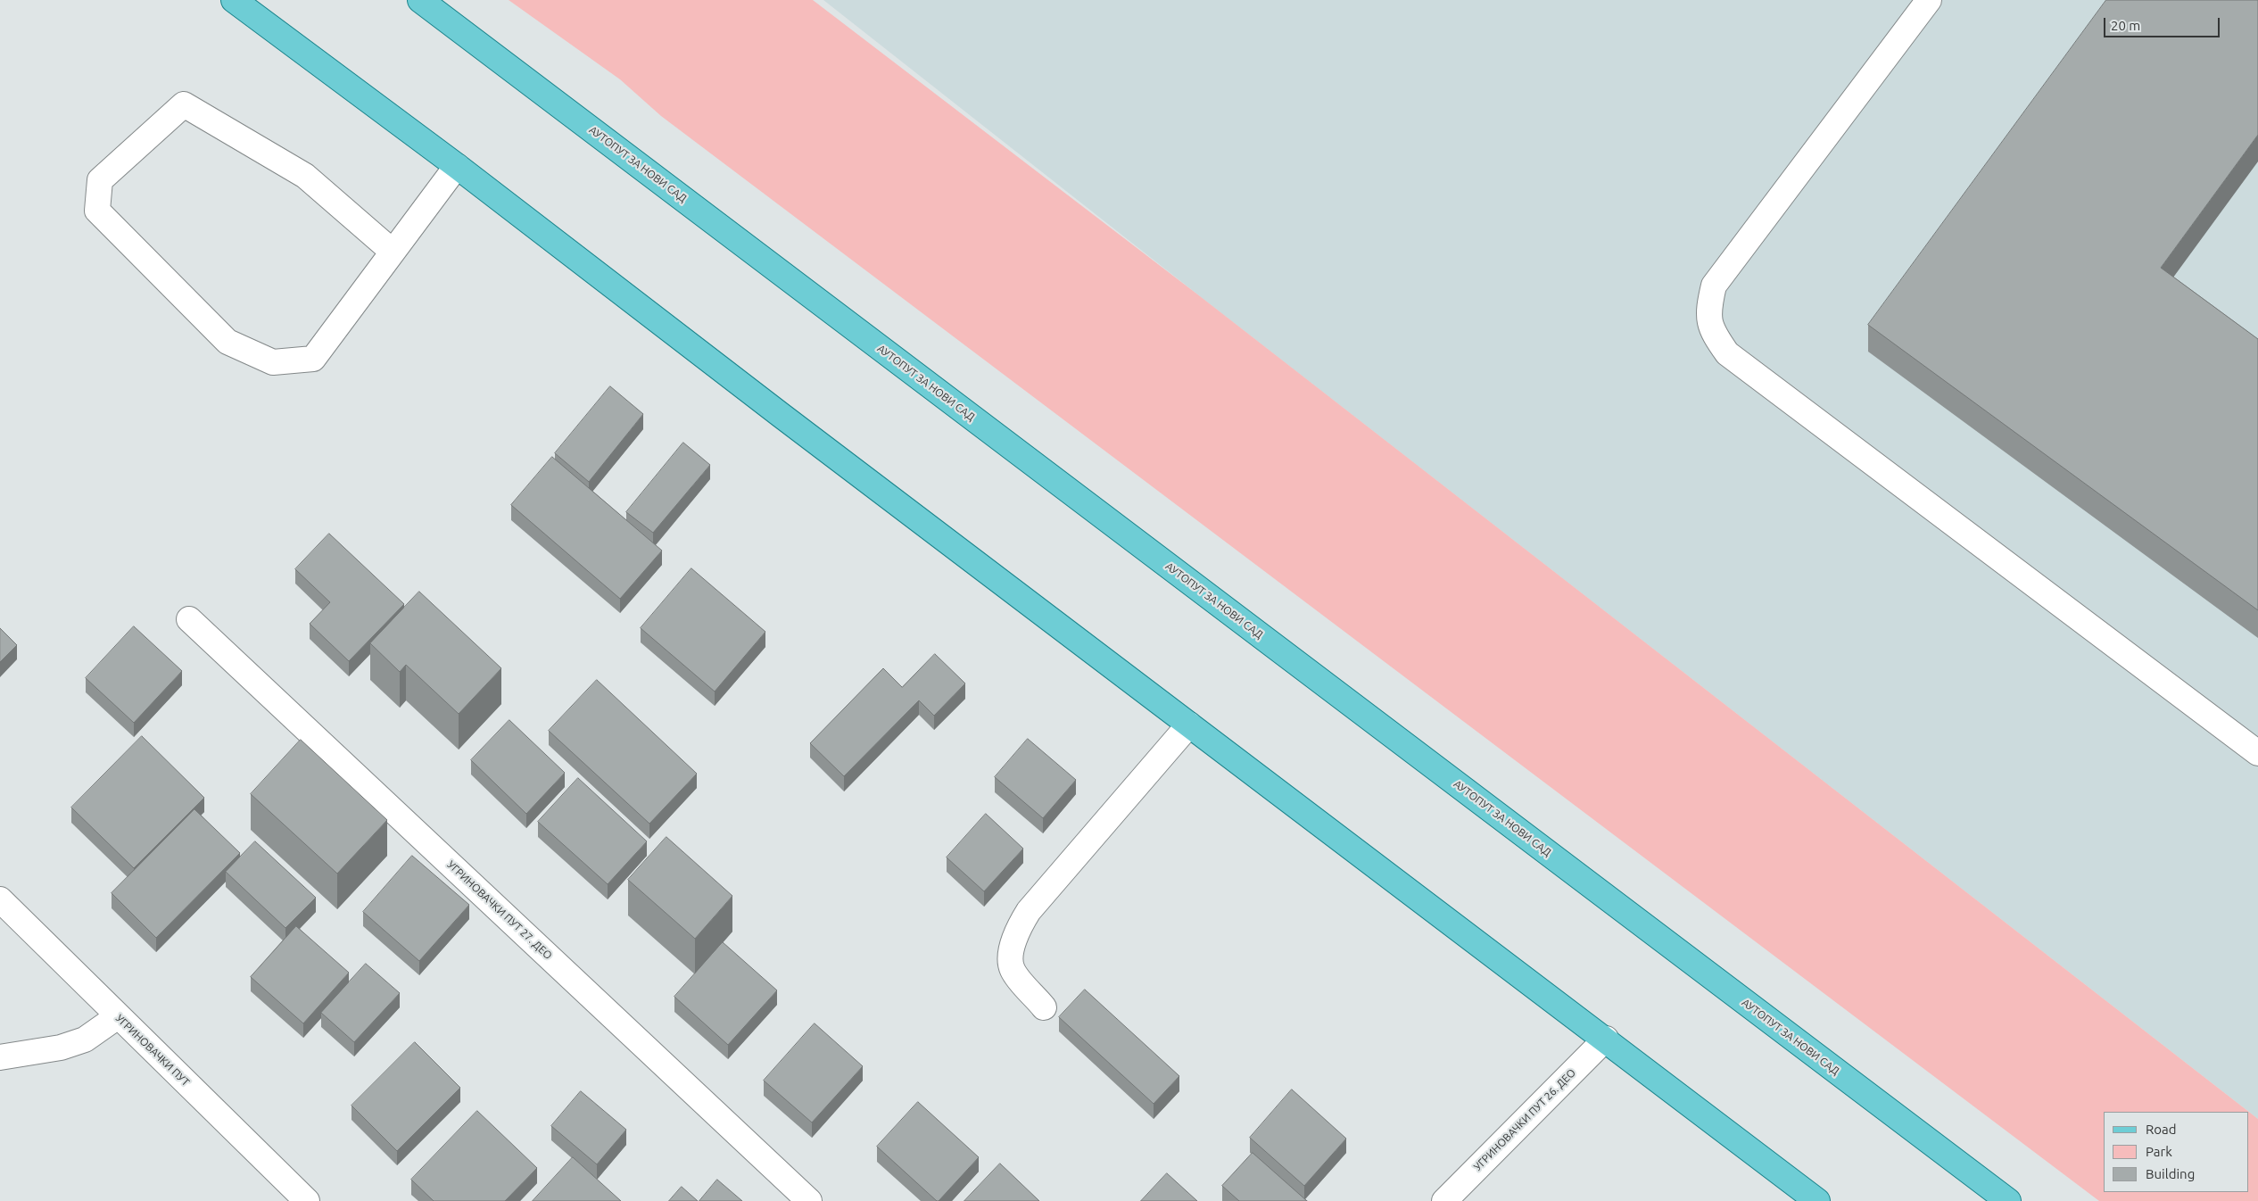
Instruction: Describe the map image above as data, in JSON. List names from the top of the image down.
{
  "streets": {
    "main road": ["АУТОПУТ ЗА НОВИ САД"],
    "street": ["УГРИНОВАЧКИ ПУТ 27. ДЕО", "УГРИНОВАЧКИ ПУТ", "УГРИНОВАЧКИ ПУТ 26. ДЕО"]
  },
  "legend": ["Road", "Park", "Building"],
  "scale_bar": "20 m"
}
